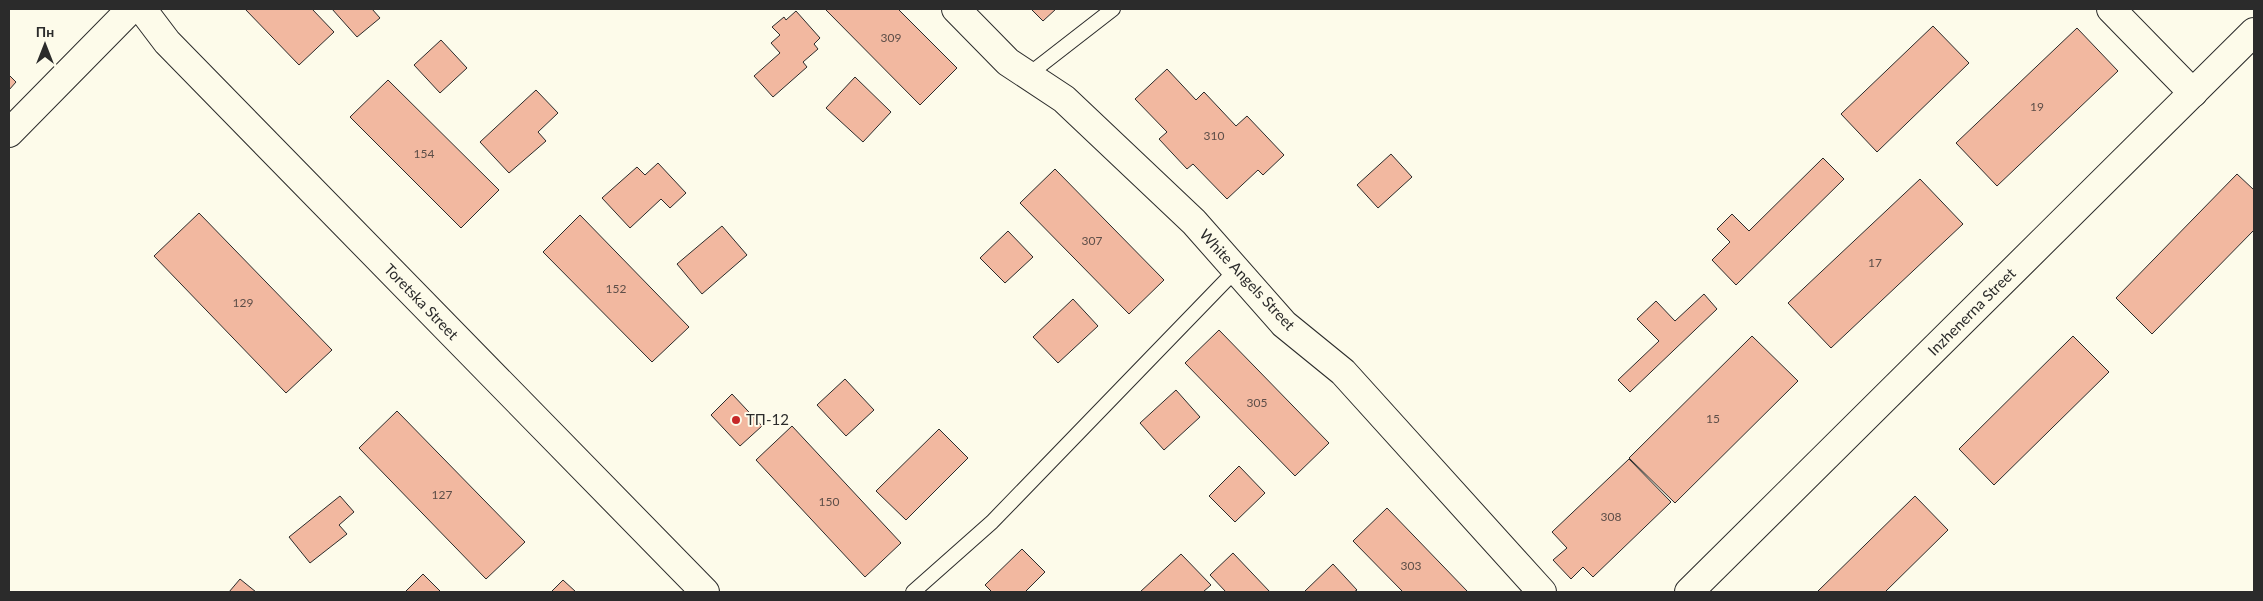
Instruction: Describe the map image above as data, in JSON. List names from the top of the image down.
{
  "streets": {
    "street": ["White Angels Street", "Toretska Street", "Inzhenerna Street"]
  },
  "places": ["ТП-12"],
  "house_numbers": [
    "309",
    "19",
    "310",
    "154",
    "307",
    "17",
    "152",
    "129",
    "305",
    "15",
    "127",
    "150",
    "308",
    "303"
  ],
  "north": "top"
}
